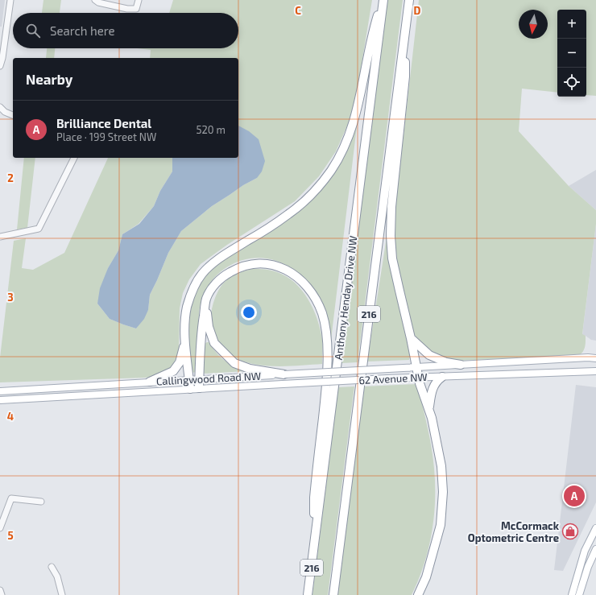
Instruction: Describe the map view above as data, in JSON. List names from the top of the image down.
{
  "streets": {
    "highway": ["Anthony Henday Drive NW", "216"],
    "main road": ["Callingwood Road NW", "62 Avenue NW"]
  },
  "crossings": [
    ["Callingwood Road NW", "62 Avenue NW"]
  ],
  "places": {
    "shop": ["McCormack Optometric Centre"]
  },
  "north": "bottom",
  "page": {
    "map_buttons": ["+", "−"],
    "search": "Search here",
    "heading": "Nearby",
    "list": [
      {
        "mark": "A",
        "name": "Brilliance Dental",
        "note": "Place · 199 Street NW",
        "value": "520 m"
      }
    ],
    "pins": "A"
  },
  "grid": {
    "columns": ["C", "D"],
    "rows": [
      "2",
      "3",
      "4",
      "5"
    ]
  }
}
